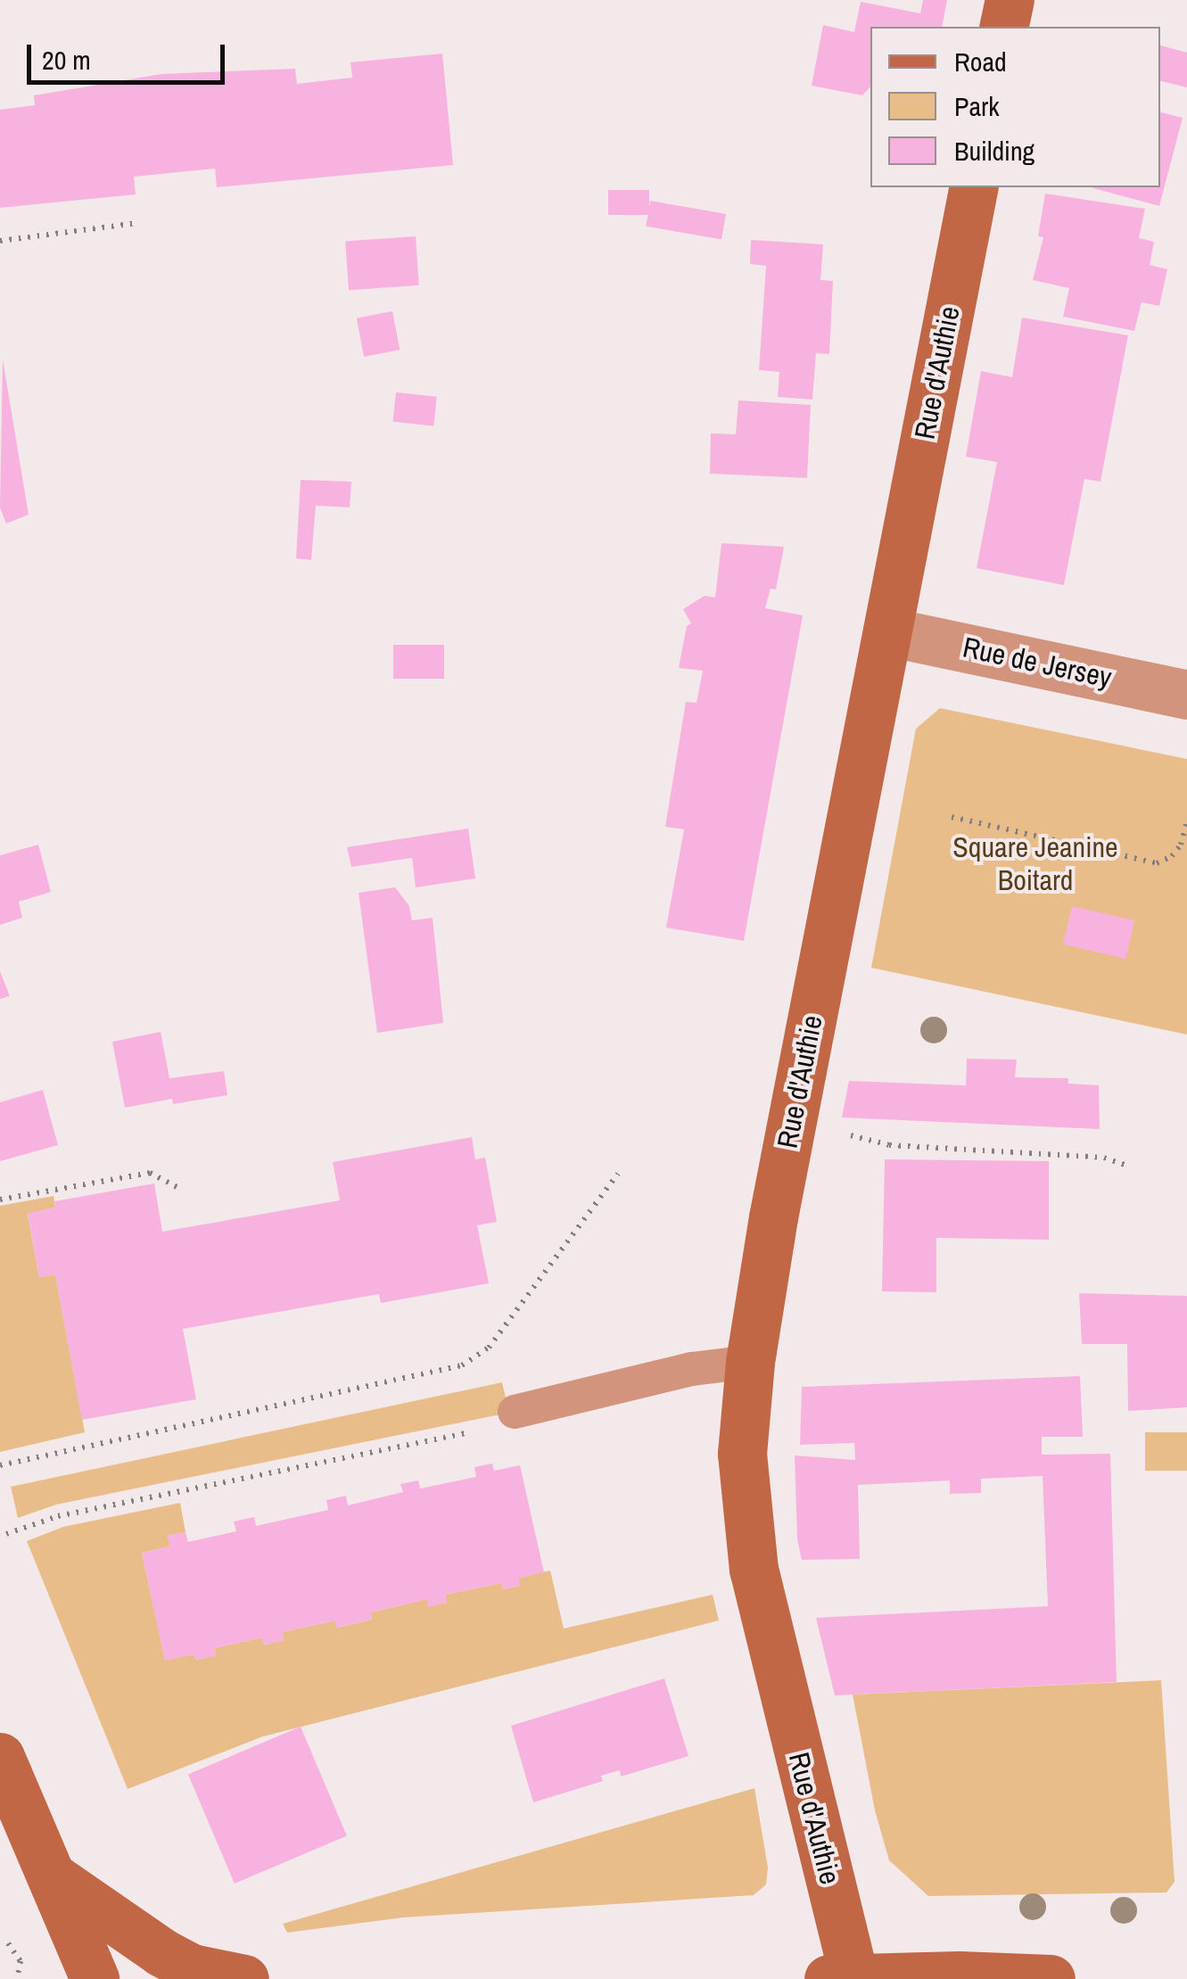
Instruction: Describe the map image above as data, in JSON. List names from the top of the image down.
{
  "streets": {
    "street": ["Rue d'Authie", "Rue de Jersey"]
  },
  "crossings": [
    ["Rue d'Authie", "Rue de Jersey"]
  ],
  "parks": ["Square Jeanine Boitard"],
  "legend": ["Road", "Park", "Building"],
  "scale_bar": "20 m"
}
